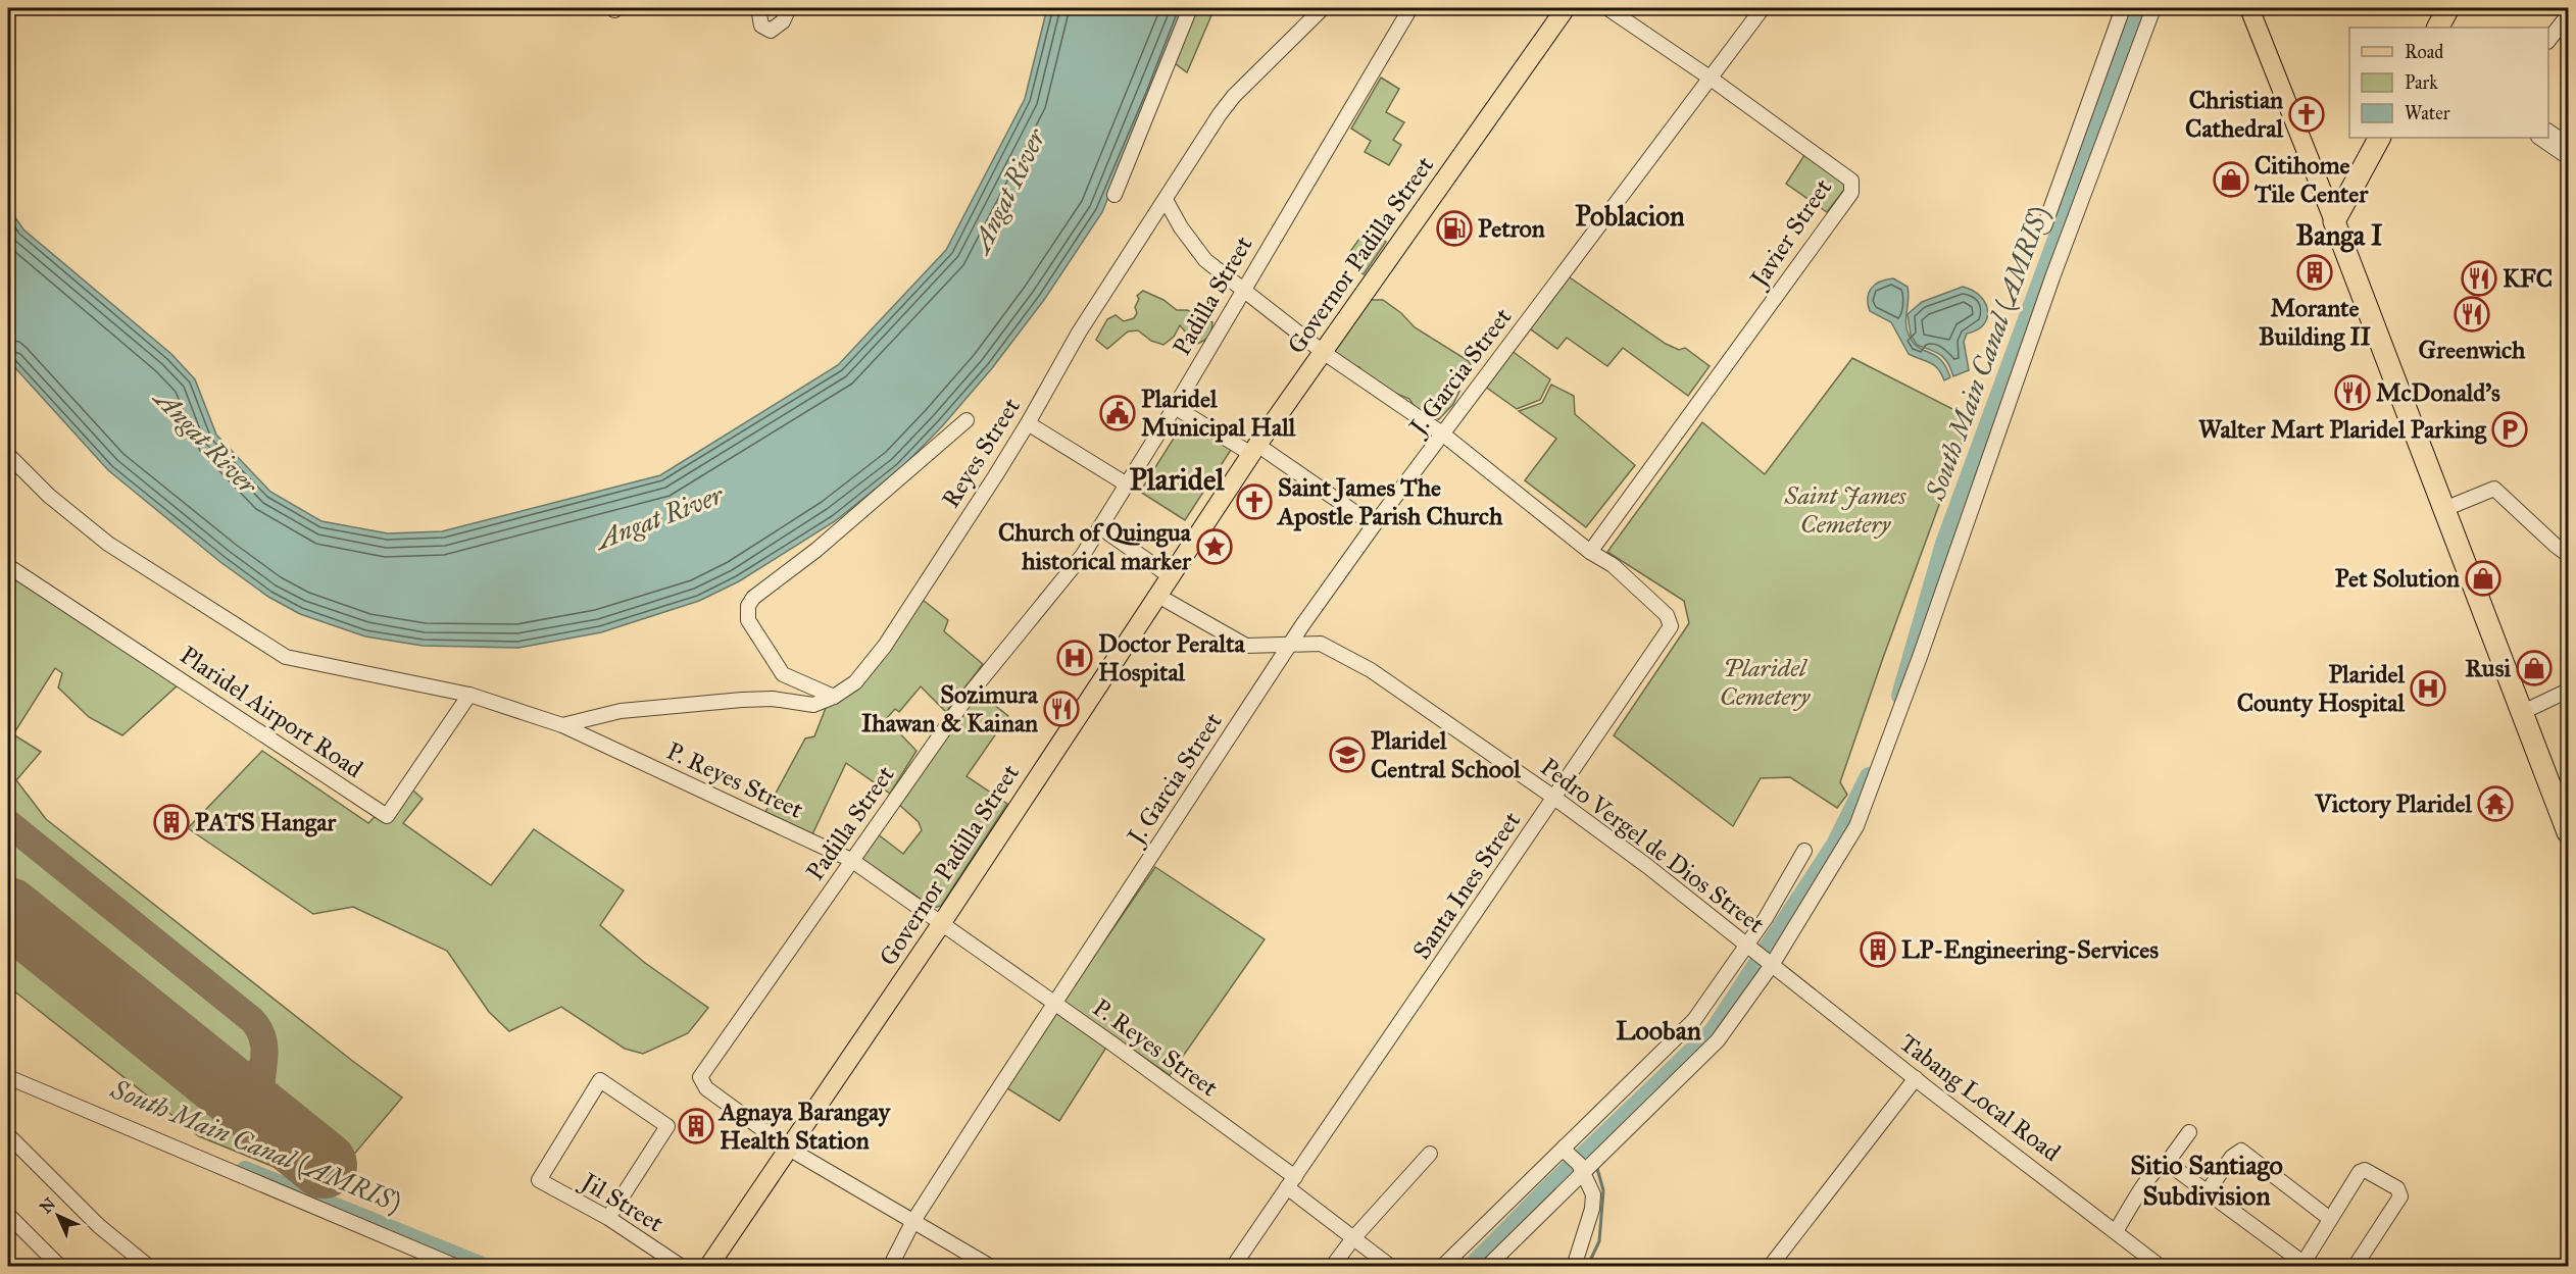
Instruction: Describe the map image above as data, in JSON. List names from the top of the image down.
{
  "streets": {
    "main road": ["Governor Padilla Street"],
    "street": [
      "Javier Street",
      "Padilla Street",
      "J. Garcia Street",
      "Reyes Street",
      "Plaridel Airport Road",
      "P. Reyes Street",
      "Pedro Vergel de Dios Street",
      "Santa Ines Street",
      "Tabang Local Road",
      "Jil Street"
    ]
  },
  "crossings": [
    ["Javier Street", "J. Garcia Street"],
    ["Javier Street", "Santa Ines Street"],
    ["Governor Padilla Street", "Padilla Street"],
    ["Governor Padilla Street", "P. Reyes Street"],
    ["Governor Padilla Street", "Pedro Vergel de Dios Street"],
    ["Governor Padilla Street", "Santa Ines Street"],
    ["Padilla Street", "P. Reyes Street"],
    ["Padilla Street", "Santa Ines Street"],
    ["J. Garcia Street", "P. Reyes Street"],
    ["J. Garcia Street", "Pedro Vergel de Dios Street"],
    ["J. Garcia Street", "Santa Ines Street"],
    ["Reyes Street", "P. Reyes Street"],
    ["Reyes Street", "Santa Ines Street"],
    ["Plaridel Airport Road", "P. Reyes Street"],
    ["P. Reyes Street", "Santa Ines Street"],
    ["Pedro Vergel de Dios Street", "Santa Ines Street"],
    ["Pedro Vergel de Dios Street", "Tabang Local Road"]
  ],
  "districts": [
    "Poblacion",
    "Banga I",
    "Plaridel",
    "Looban",
    "Sitio Santiago Subdivision"
  ],
  "water": ["Angat River", "South Main Canal (AMRIS)"],
  "parks": ["Saint James Cemetery", "Plaridel Cemetery"],
  "places": {
    "church": ["Christian Cathedral", "Saint James The Apostle Parish Church"],
    "shop": ["Citihome Tile Center", "Pet Solution", "Rusi"],
    "fuel station": ["Petron"],
    "building": [
      "Morante Building II",
      "PATS Hangar",
      "LP-Engineering-Services",
      "Agnaya Barangay Health Station"
    ],
    "restaurant": [
      "KFC",
      "Greenwich",
      "McDonald's",
      "Sozimura Ihawan & Kainan"
    ],
    "public building": ["Plaridel Municipal Hall"],
    "parking": ["Walter Mart Plaridel Parking"],
    "place": ["Church of Quingua historical marker"],
    "hospital": ["Doctor Peralta Hospital", "Plaridel County Hospital"],
    "school or university": ["Plaridel Central School"],
    "temple": ["Victory Plaridel"]
  },
  "legend": ["Road", "Park", "Water"],
  "north": "top left"
}
